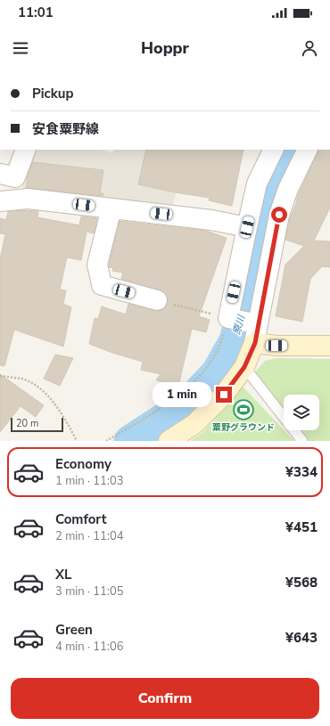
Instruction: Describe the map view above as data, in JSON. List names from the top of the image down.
{
  "water": ["原川"],
  "places": {
    "sports": ["粟野グラウンド"]
  },
  "scale_bar": "20 m",
  "page": {
    "status": "11:01",
    "header": "Hoppr",
    "banner": ["Pickup", "安食粟野線"],
    "bubble": "1 min",
    "scale": "20 m",
    "list": [
      {
        "name": "Economy",
        "note": "1 min · 11:03",
        "value": "¥334"
      },
      {
        "name": "Comfort",
        "note": "2 min · 11:04",
        "value": "¥451"
      },
      {
        "name": "XL",
        "note": "3 min · 11:05",
        "value": "¥568"
      },
      {
        "name": "Green",
        "note": "4 min · 11:06",
        "value": "¥643"
      }
    ],
    "buttons": "Confirm"
  }
}
